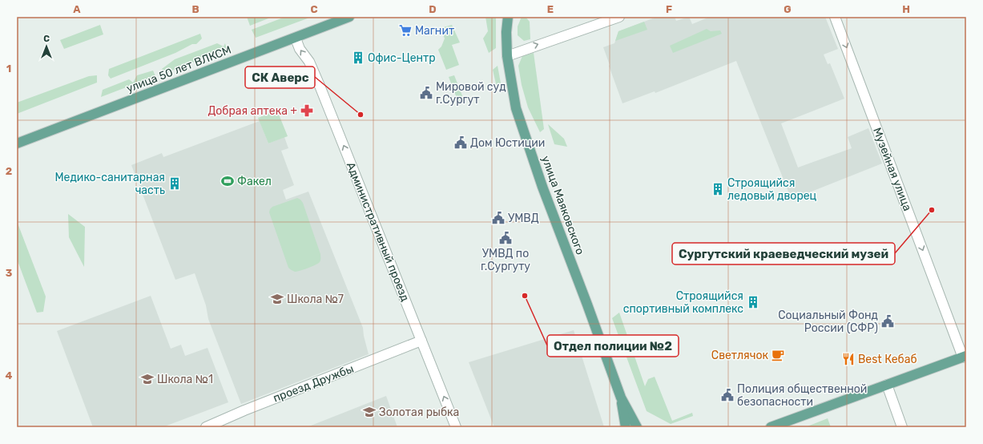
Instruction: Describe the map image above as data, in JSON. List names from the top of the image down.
{
  "streets": {
    "main road": ["улица 50 лет ВЛКСМ", "улица Маяковского"],
    "street": ["Музейная улица", "Административный проезд", "проезд Дружбы"]
  },
  "crossings": [
    ["улица 50 лет ВЛКСМ", "Административный проезд"],
    ["Административный проезд", "проезд Дружбы"]
  ],
  "one_way": ["Музейная улица", "Административный проезд"],
  "places": {
    "supermarket": ["Магнит"],
    "building": [
      "Офис-Центр",
      "Медико-санитарная часть",
      "Строящийся ледовый дворец",
      "Строящийся спортивный комплекс"
    ],
    "public building": [
      "Мировой суд г.Сургут",
      "Дом Юстиции",
      "УМВД",
      "УМВД по г.Сургуту",
      "Социальный Фонд России (СФР)",
      "Полиция общественной безопасности"
    ],
    "pharmacy": ["Добрая аптека +"],
    "other": ["СК Аверс", "Сургутский краеведческий музей", "Отдел полиции №2"],
    "sports": ["Факел"],
    "school or university": ["Школа №7", "Школа №1", "Золотая рыбка"],
    "cafe": ["Светлячок"],
    "restaurant": ["Best Кебаб"]
  },
  "north": "top",
  "grid": {
    "columns": [
      "A",
      "B",
      "C",
      "D",
      "E",
      "F",
      "G",
      "H"
    ],
    "rows": [
      "1",
      "2",
      "3",
      "4"
    ]
  }
}
